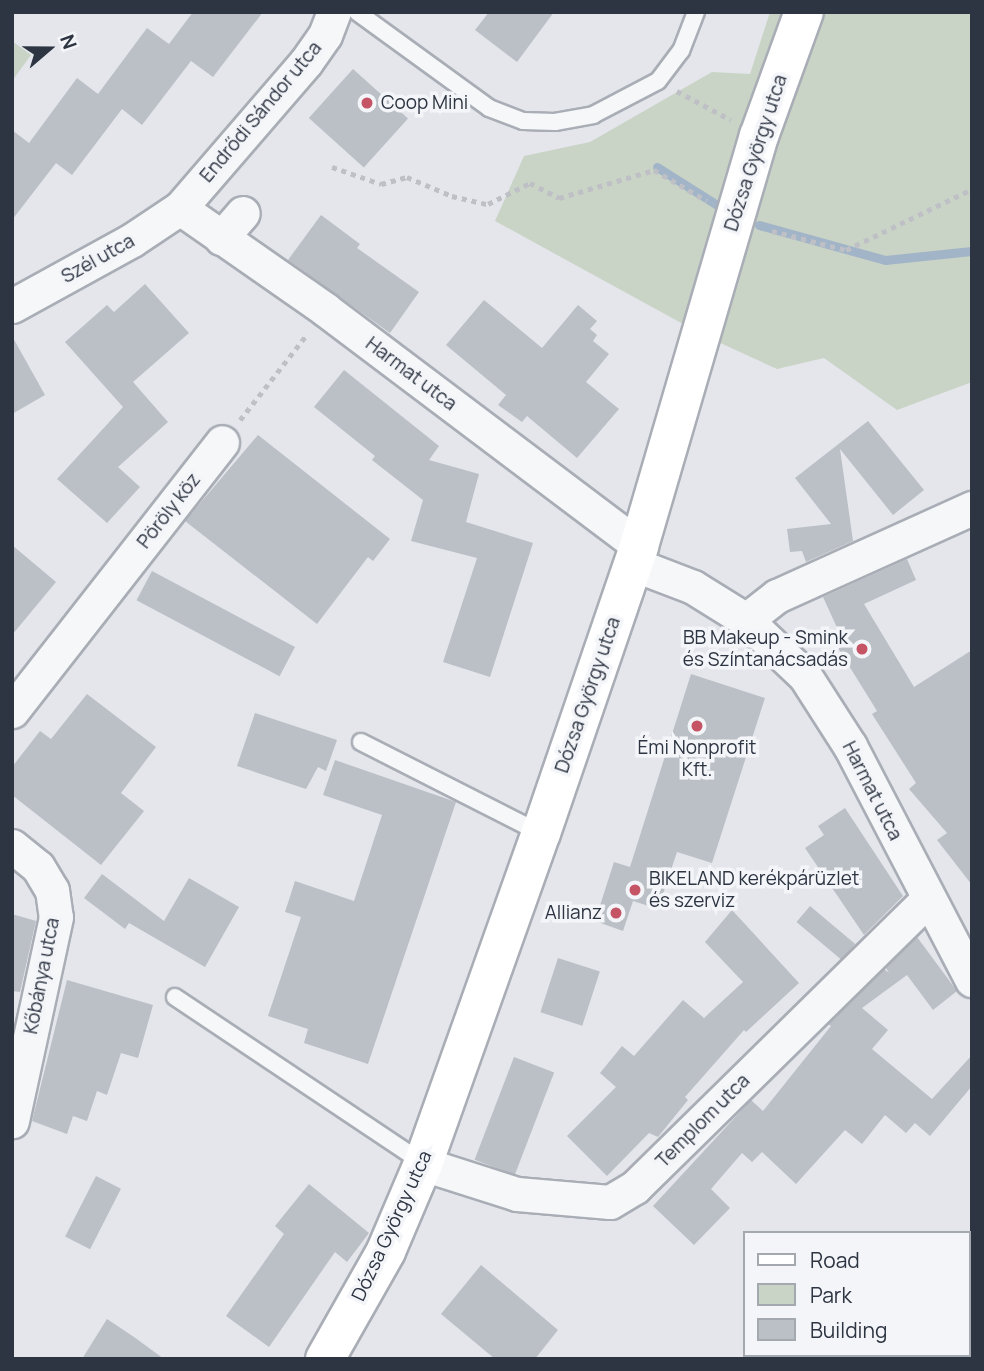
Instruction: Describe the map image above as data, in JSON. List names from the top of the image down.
{
  "streets": {
    "main road": ["Dózsa György utca"],
    "street": [
      "Endrődi Sándor utca",
      "Szél utca",
      "Harmat utca",
      "Pöröly köz",
      "Kőbánya utca",
      "Templom utca"
    ]
  },
  "crossings": [
    ["Endrődi Sándor utca", "Szél utca"],
    ["Endrődi Sándor utca", "Harmat utca"],
    ["Dózsa György utca", "Harmat utca"],
    ["Dózsa György utca", "Templom utca"],
    ["Szél utca", "Harmat utca"],
    ["Harmat utca", "Templom utca"]
  ],
  "places": [
    "Coop Mini",
    "BB Makeup - Smink és Színtanácsadás",
    "Émi Nonprofit Kft.",
    "BIKELAND kerékpárüzlet és szerviz",
    "Allianz"
  ],
  "legend": ["Road", "Park", "Building"],
  "north": "right"
}
